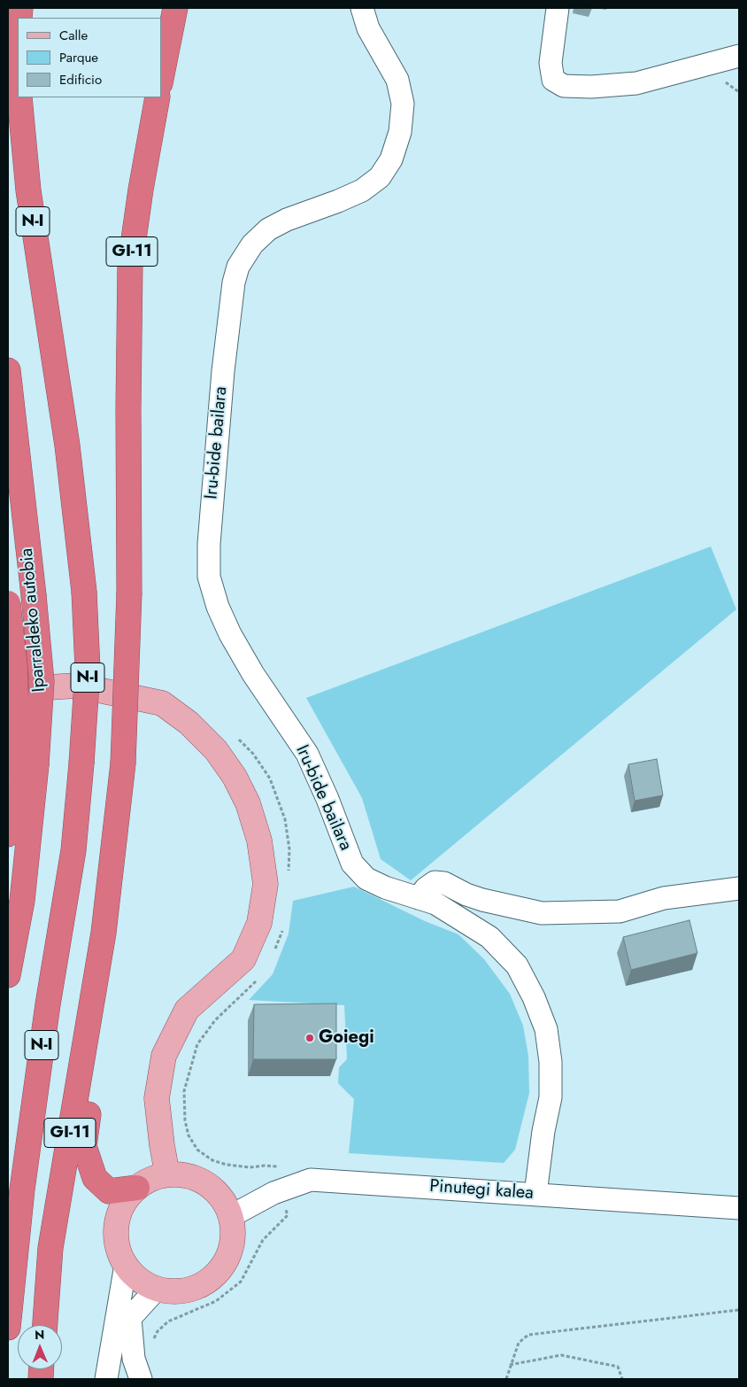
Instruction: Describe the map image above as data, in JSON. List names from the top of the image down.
{
  "streets": {
    "highway": ["N-I", "GI-11", "Iparraldeko autobia"],
    "street": ["Iru-bide bailara", "Pinutegi kalea"]
  },
  "crossings": [
    ["Iru-bide bailara", "Pinutegi kalea"]
  ],
  "places": ["Goiegi"],
  "legend": ["Calle", "Parque", "Edificio"],
  "north": "top"
}
